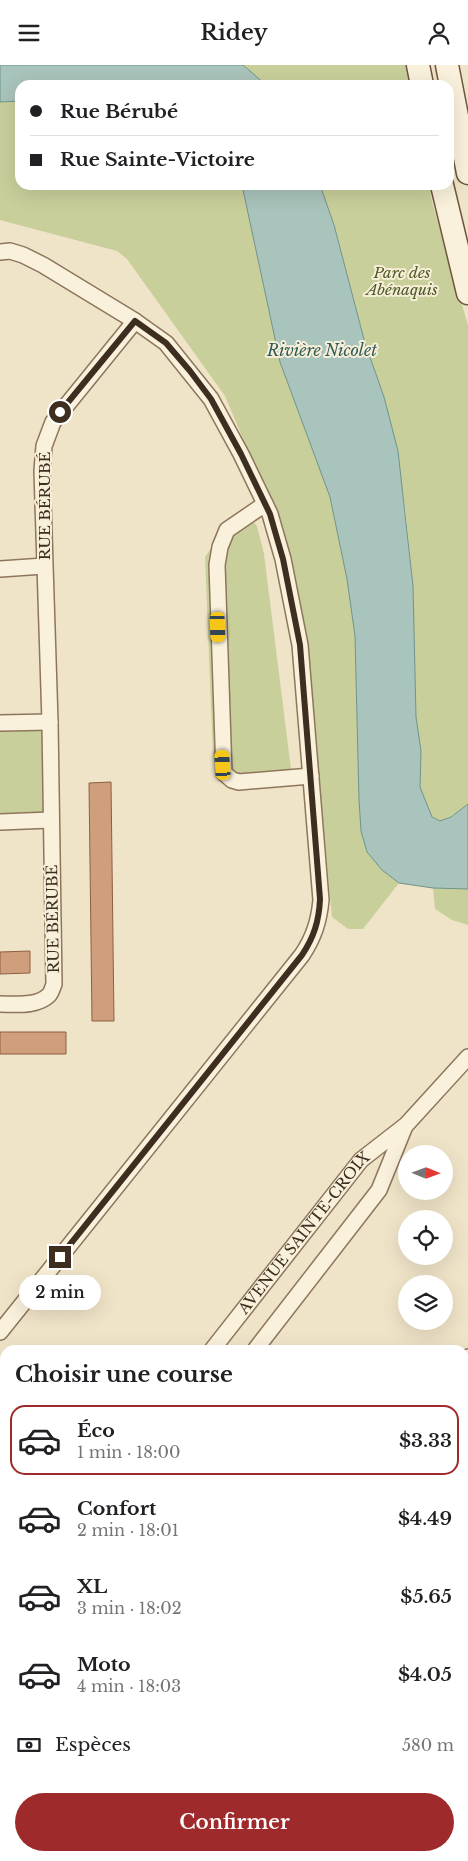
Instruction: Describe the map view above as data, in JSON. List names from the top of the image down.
{
  "streets": {
    "street": ["RUE BÉRUBÉ", "AVENUE SAINTE-CROIX"]
  },
  "water": ["Rivière Nicolet"],
  "parks": ["Parc des Abénaquis"],
  "north": "right",
  "page": {
    "header": "Ridey",
    "banner": ["Rue Bérubé", "Rue Sainte-Victoire"],
    "bubble": "2 min",
    "heading": "Choisir une course",
    "list": [
      {
        "name": "Éco",
        "note": "1 min · 18:00",
        "value": "$3.33"
      },
      {
        "name": "Confort",
        "note": "2 min · 18:01",
        "value": "$4.49"
      },
      {
        "name": "XL",
        "note": "3 min · 18:02",
        "value": "$5.65"
      },
      {
        "name": "Moto",
        "note": "4 min · 18:03",
        "value": "$4.05"
      }
    ],
    "pay": ["Espèces", "580 m"],
    "buttons": "Confirmer"
  }
}
